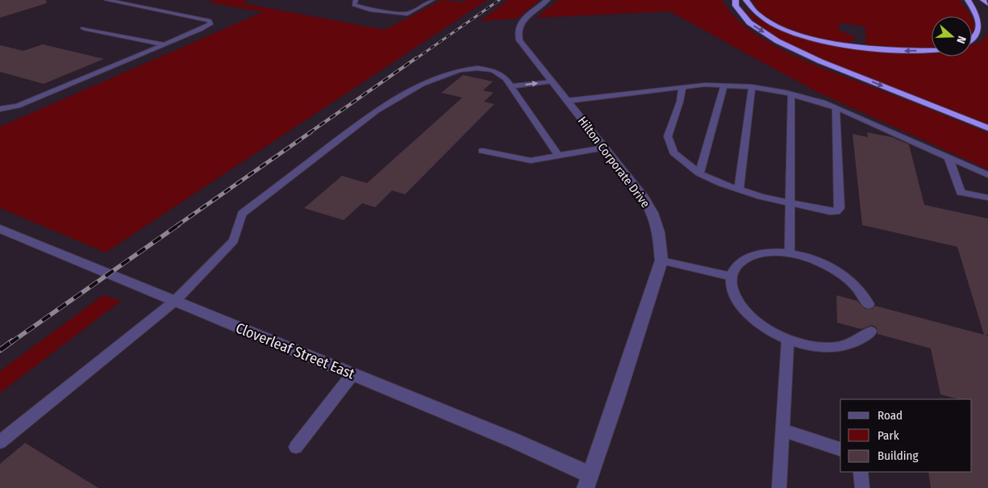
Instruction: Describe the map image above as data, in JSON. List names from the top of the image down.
{
  "streets": {
    "street": ["Hilton Corporate Drive", "Cloverleaf Street East"]
  },
  "crossings": [
    ["Hilton Corporate Drive", "Cloverleaf Street East"]
  ],
  "legend": ["Road", "Park", "Building"],
  "north": "right"
}
